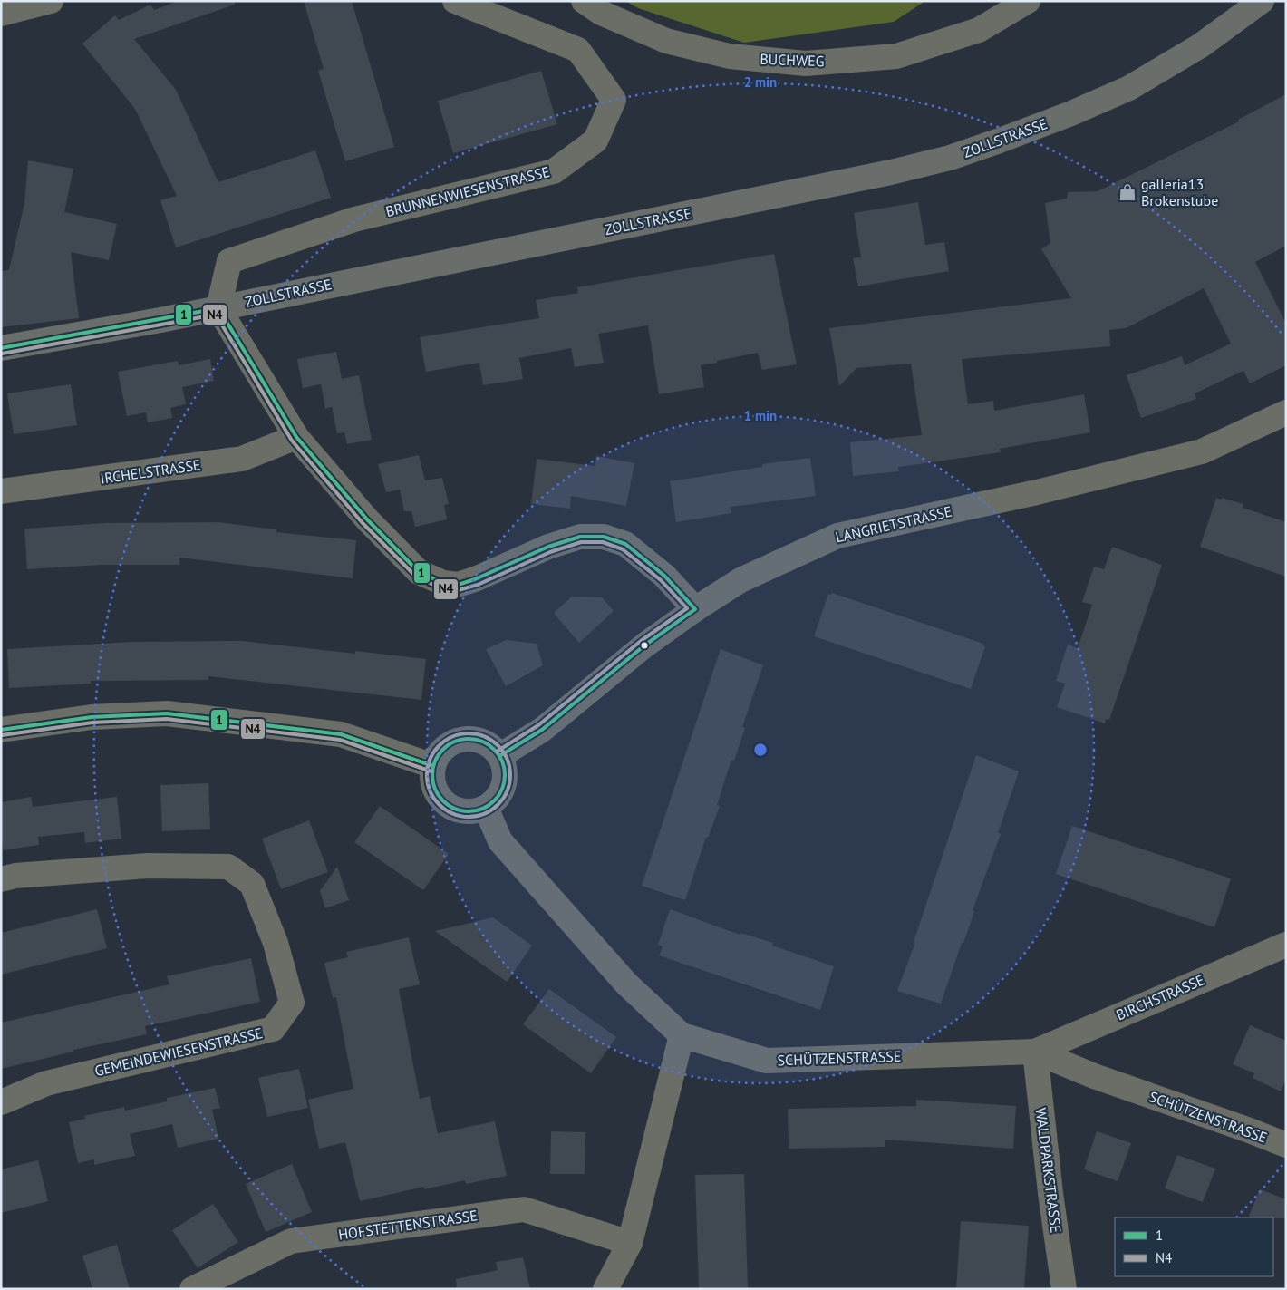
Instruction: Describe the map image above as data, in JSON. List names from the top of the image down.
{
  "streets": {
    "main road": ["ZOLLSTRASSE"],
    "street": [
      "BUCHWEG",
      "BRUNNENWIESENSTRASSE",
      "IRCHELSTRASSE",
      "LANGRIETSTRASSE",
      "BIRCHSTRASSE",
      "GEMEINDEWIESENSTRASSE",
      "SCHÜTZENSTRASSE",
      "WALDPARKSTRASSE",
      "HOFSTETTENSTRASSE"
    ]
  },
  "crossings": [
    ["ZOLLSTRASSE", "BRUNNENWIESENSTRASSE"],
    ["LANGRIETSTRASSE", "SCHÜTZENSTRASSE"],
    ["BIRCHSTRASSE", "SCHÜTZENSTRASSE"],
    ["BIRCHSTRASSE", "WALDPARKSTRASSE"],
    ["SCHÜTZENSTRASSE", "WALDPARKSTRASSE"]
  ],
  "places": {
    "shop": ["galleria13 Brokenstube"]
  },
  "lines": ["transit line 1", "transit line N4"],
  "legend": ["1", "N4"],
  "rings": ["2 min", "1 min"]
}
